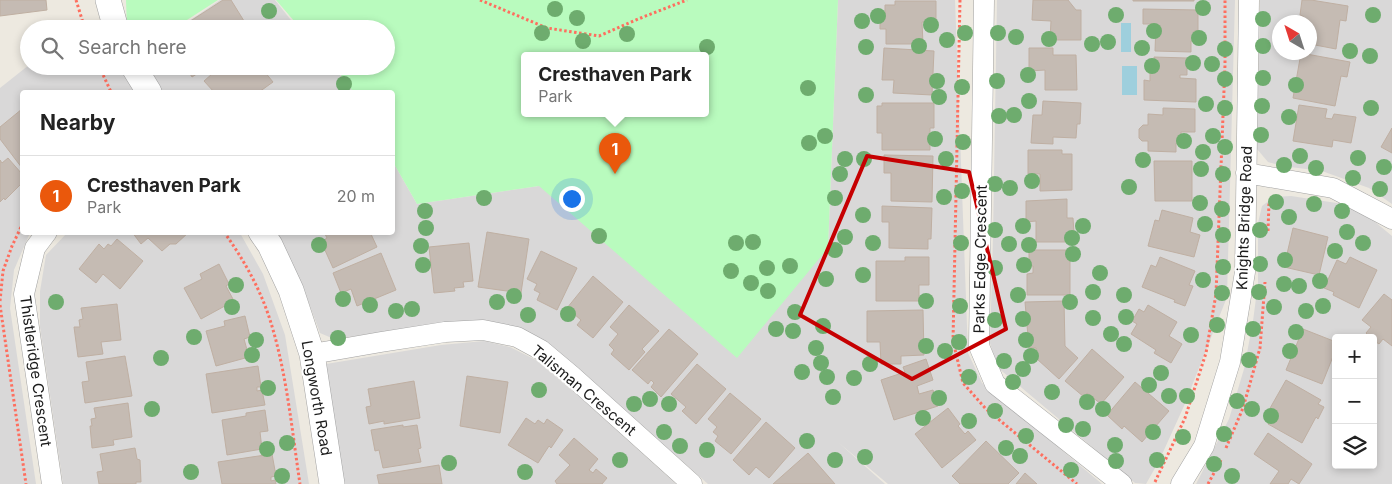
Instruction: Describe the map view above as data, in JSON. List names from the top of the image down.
{
  "streets": {
    "street": [
      "Knights Bridge Road",
      "Parks Edge Crescent",
      "Thistleridge Crescent",
      "Talisman Crescent",
      "Longworth Road"
    ]
  },
  "crossings": [
    ["Talisman Crescent", "Longworth Road"]
  ],
  "north": "top left",
  "page": {
    "search": "Search here",
    "popup": ["Cresthaven Park", "Park"],
    "heading": "Nearby",
    "pins": "1",
    "list": [
      {
        "mark": "1",
        "name": "Cresthaven Park",
        "note": "Park",
        "value": "20 m"
      }
    ],
    "map_buttons": ["+", "−"]
  }
}
